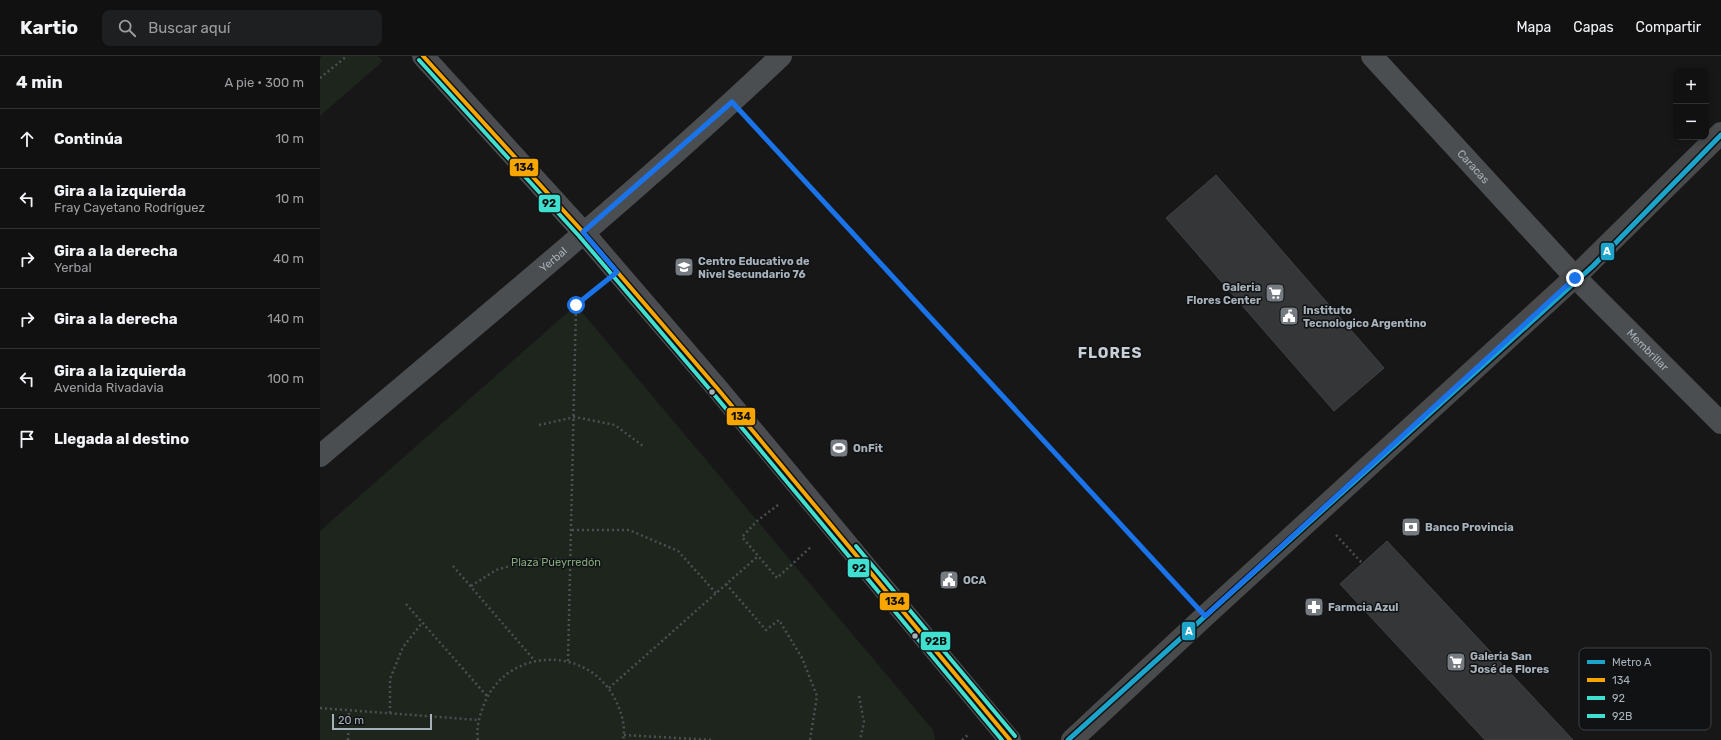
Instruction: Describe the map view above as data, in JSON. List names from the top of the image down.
{
  "streets": {
    "street": ["Caracas", "Yerbal", "Membrillar"]
  },
  "crossings": [
    ["Caracas", "Membrillar"]
  ],
  "districts": ["FLORES"],
  "parks": ["Plaza Pueyrredón"],
  "places": {
    "school or university": ["Centro Educativo de Nivel Secundario 76"],
    "supermarket": ["Galeria Flores Center", "Galeria San José de Flores"],
    "public building": ["Instituto Tecnologico Argentino", "OCA"],
    "sports": ["OnFit"],
    "bank": ["Banco Provincia"],
    "pharmacy": ["Farmcia Azul"]
  },
  "lines": [
    "transit line 134",
    "transit line 92",
    "metro line A",
    "transit line 92B"
  ],
  "legend": [
    "Metro A",
    "134",
    "92",
    "92B"
  ],
  "scale_bar": "20 m",
  "page": {
    "header": "Kartio",
    "search": "Buscar aquí",
    "nav": ["Mapa", "Capas", "Compartir"],
    "heading": ["4 min", "A pie · 300 m"],
    "map_buttons": ["+", "−"],
    "list": [
      ["Continúa", "10 m"],
      ["Gira a la izquierda", "Fray Cayetano Rodríguez", "10 m"],
      ["Gira a la derecha", "Yerbal", "40 m"],
      ["Gira a la derecha", "140 m"],
      ["Gira a la izquierda", "Avenida Rivadavia", "100 m"],
      "Llegada al destino"
    ],
    "scale": "20 m"
  }
}
